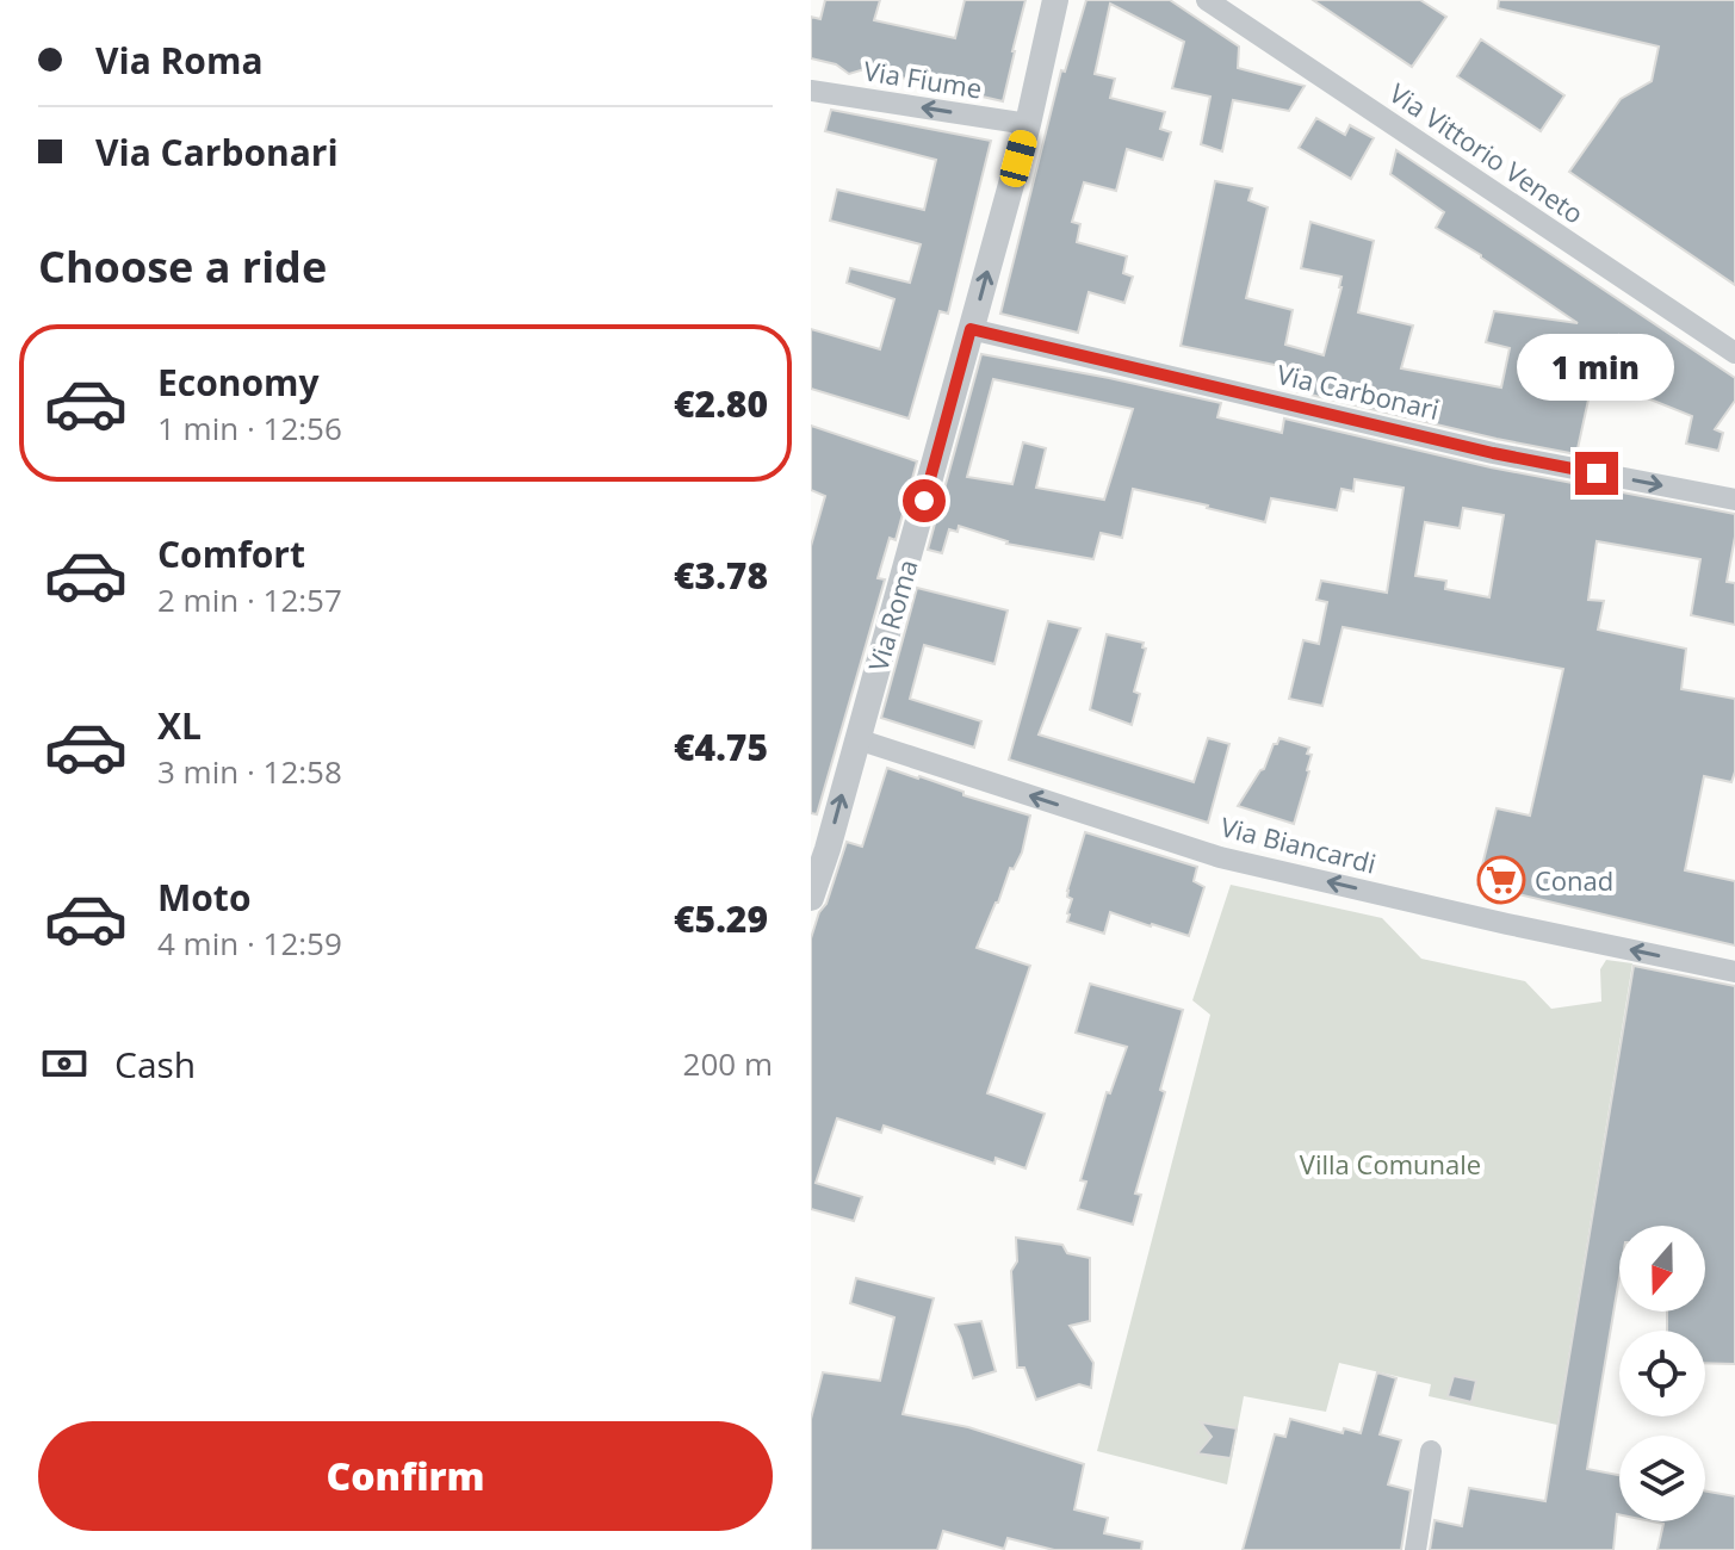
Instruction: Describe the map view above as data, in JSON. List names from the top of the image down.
{
  "streets": {
    "street": [
      "Via Fiume",
      "Via Vittorio Veneto",
      "Via Carbonari",
      "Via Roma",
      "Via Biancardi"
    ]
  },
  "crossings": [
    ["Via Fiume", "Via Roma"],
    ["Via Carbonari", "Via Roma"],
    ["Via Roma", "Via Biancardi"]
  ],
  "one_way": ["Via Fiume", "Via Carbonari", "Via Biancardi"],
  "parks": ["Villa Comunale"],
  "places": {
    "supermarket": ["Conad"]
  },
  "north": "bottom",
  "page": {
    "banner": ["Via Roma", "Via Carbonari"],
    "heading": "Choose a ride",
    "list": [
      {
        "name": "Economy",
        "note": "1 min · 12:56",
        "value": "€2.80"
      },
      {
        "name": "Comfort",
        "note": "2 min · 12:57",
        "value": "€3.78"
      },
      {
        "name": "XL",
        "note": "3 min · 12:58",
        "value": "€4.75"
      },
      {
        "name": "Moto",
        "note": "4 min · 12:59",
        "value": "€5.29"
      }
    ],
    "bubble": "1 min",
    "pay": ["Cash", "200 m"],
    "buttons": "Confirm"
  }
}
